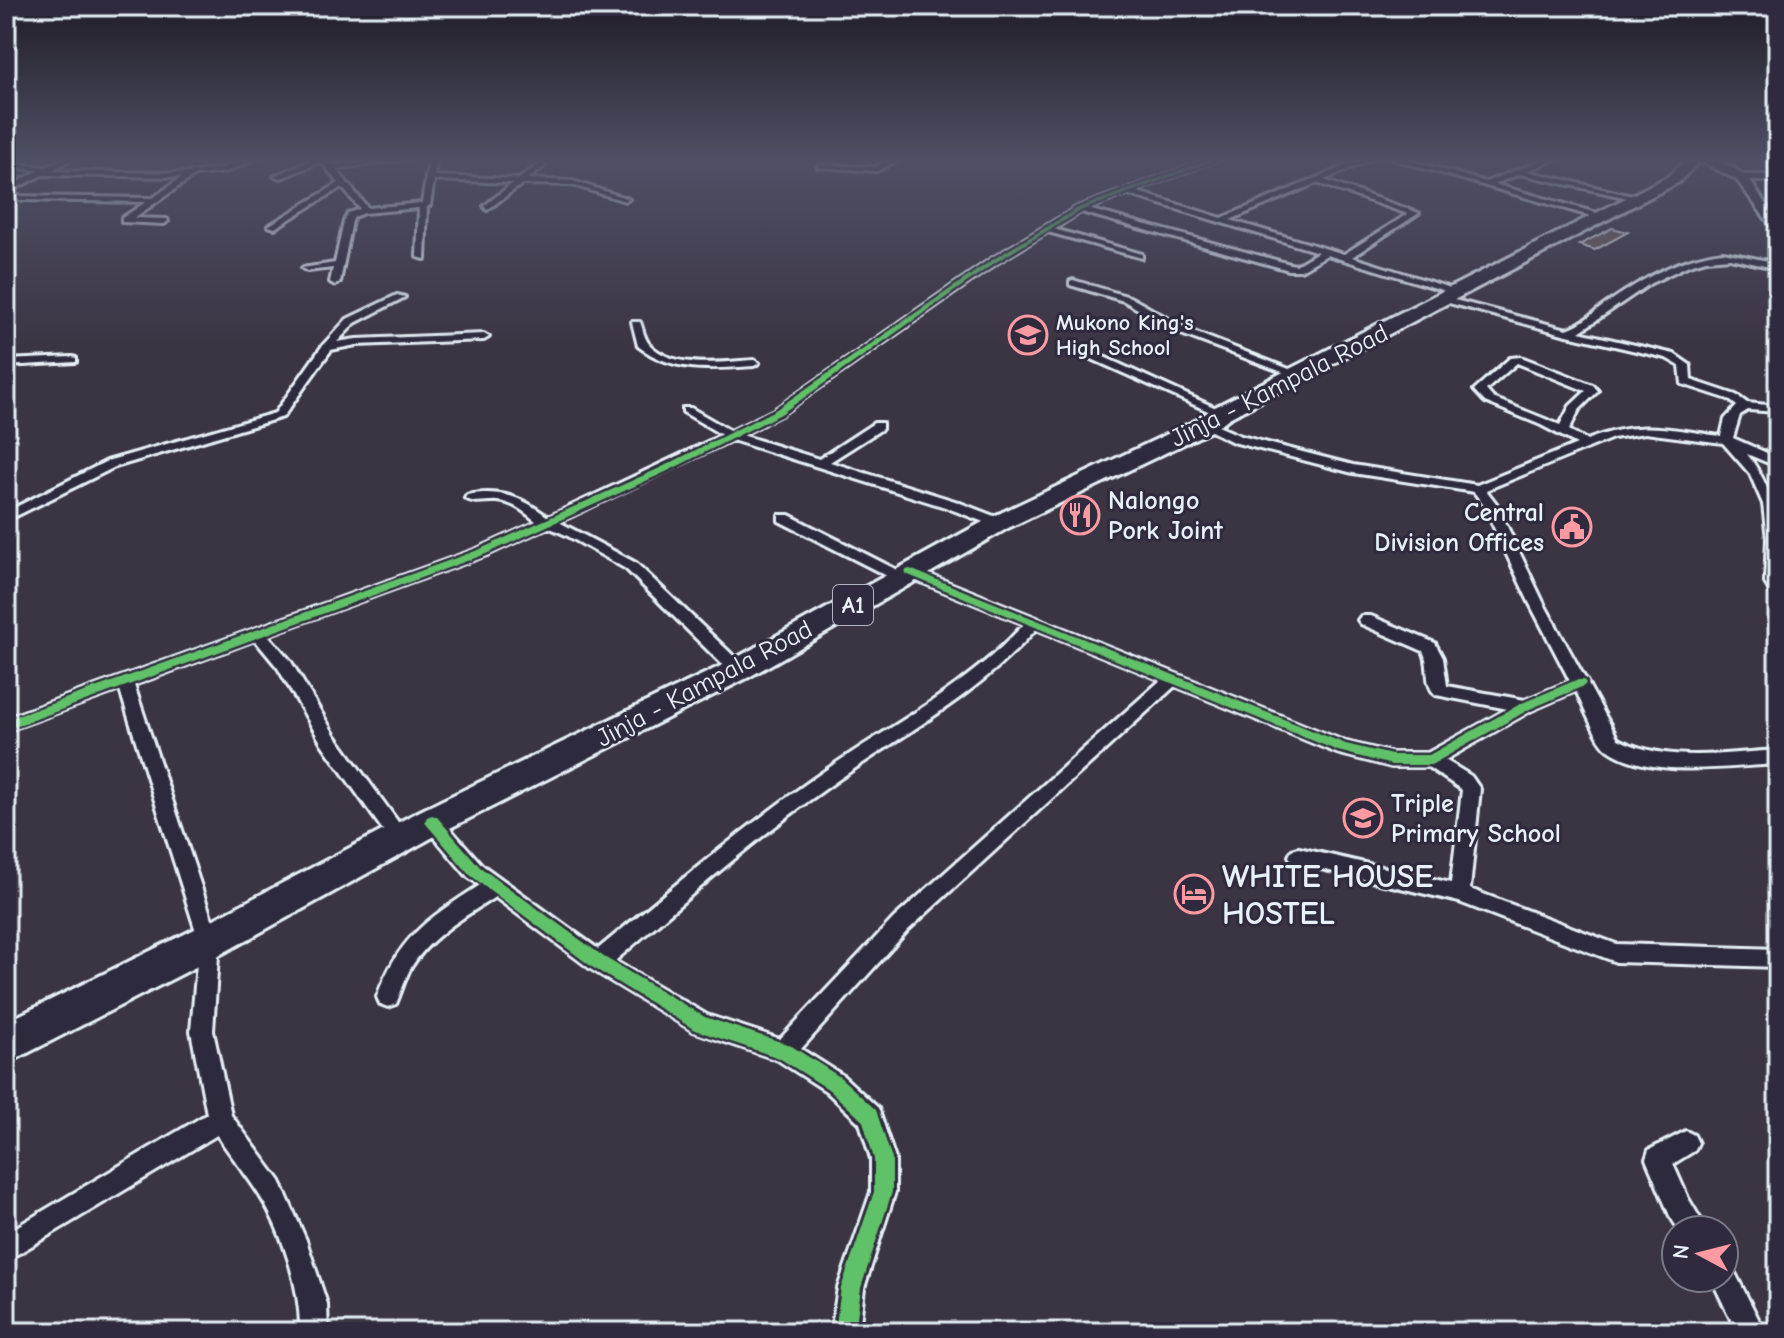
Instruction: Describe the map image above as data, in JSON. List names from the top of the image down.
{
  "streets": {
    "highway": ["Jinja - Kampala Road", "A1"]
  },
  "places": {
    "school or university": ["Mukono King's High School", "Triple Primary School"],
    "restaurant": ["Nalongo Pork Joint"],
    "public building": ["Central Division Offices"],
    "hotel": ["WHITE HOUSE HOSTEL"]
  },
  "north": "left"
}
